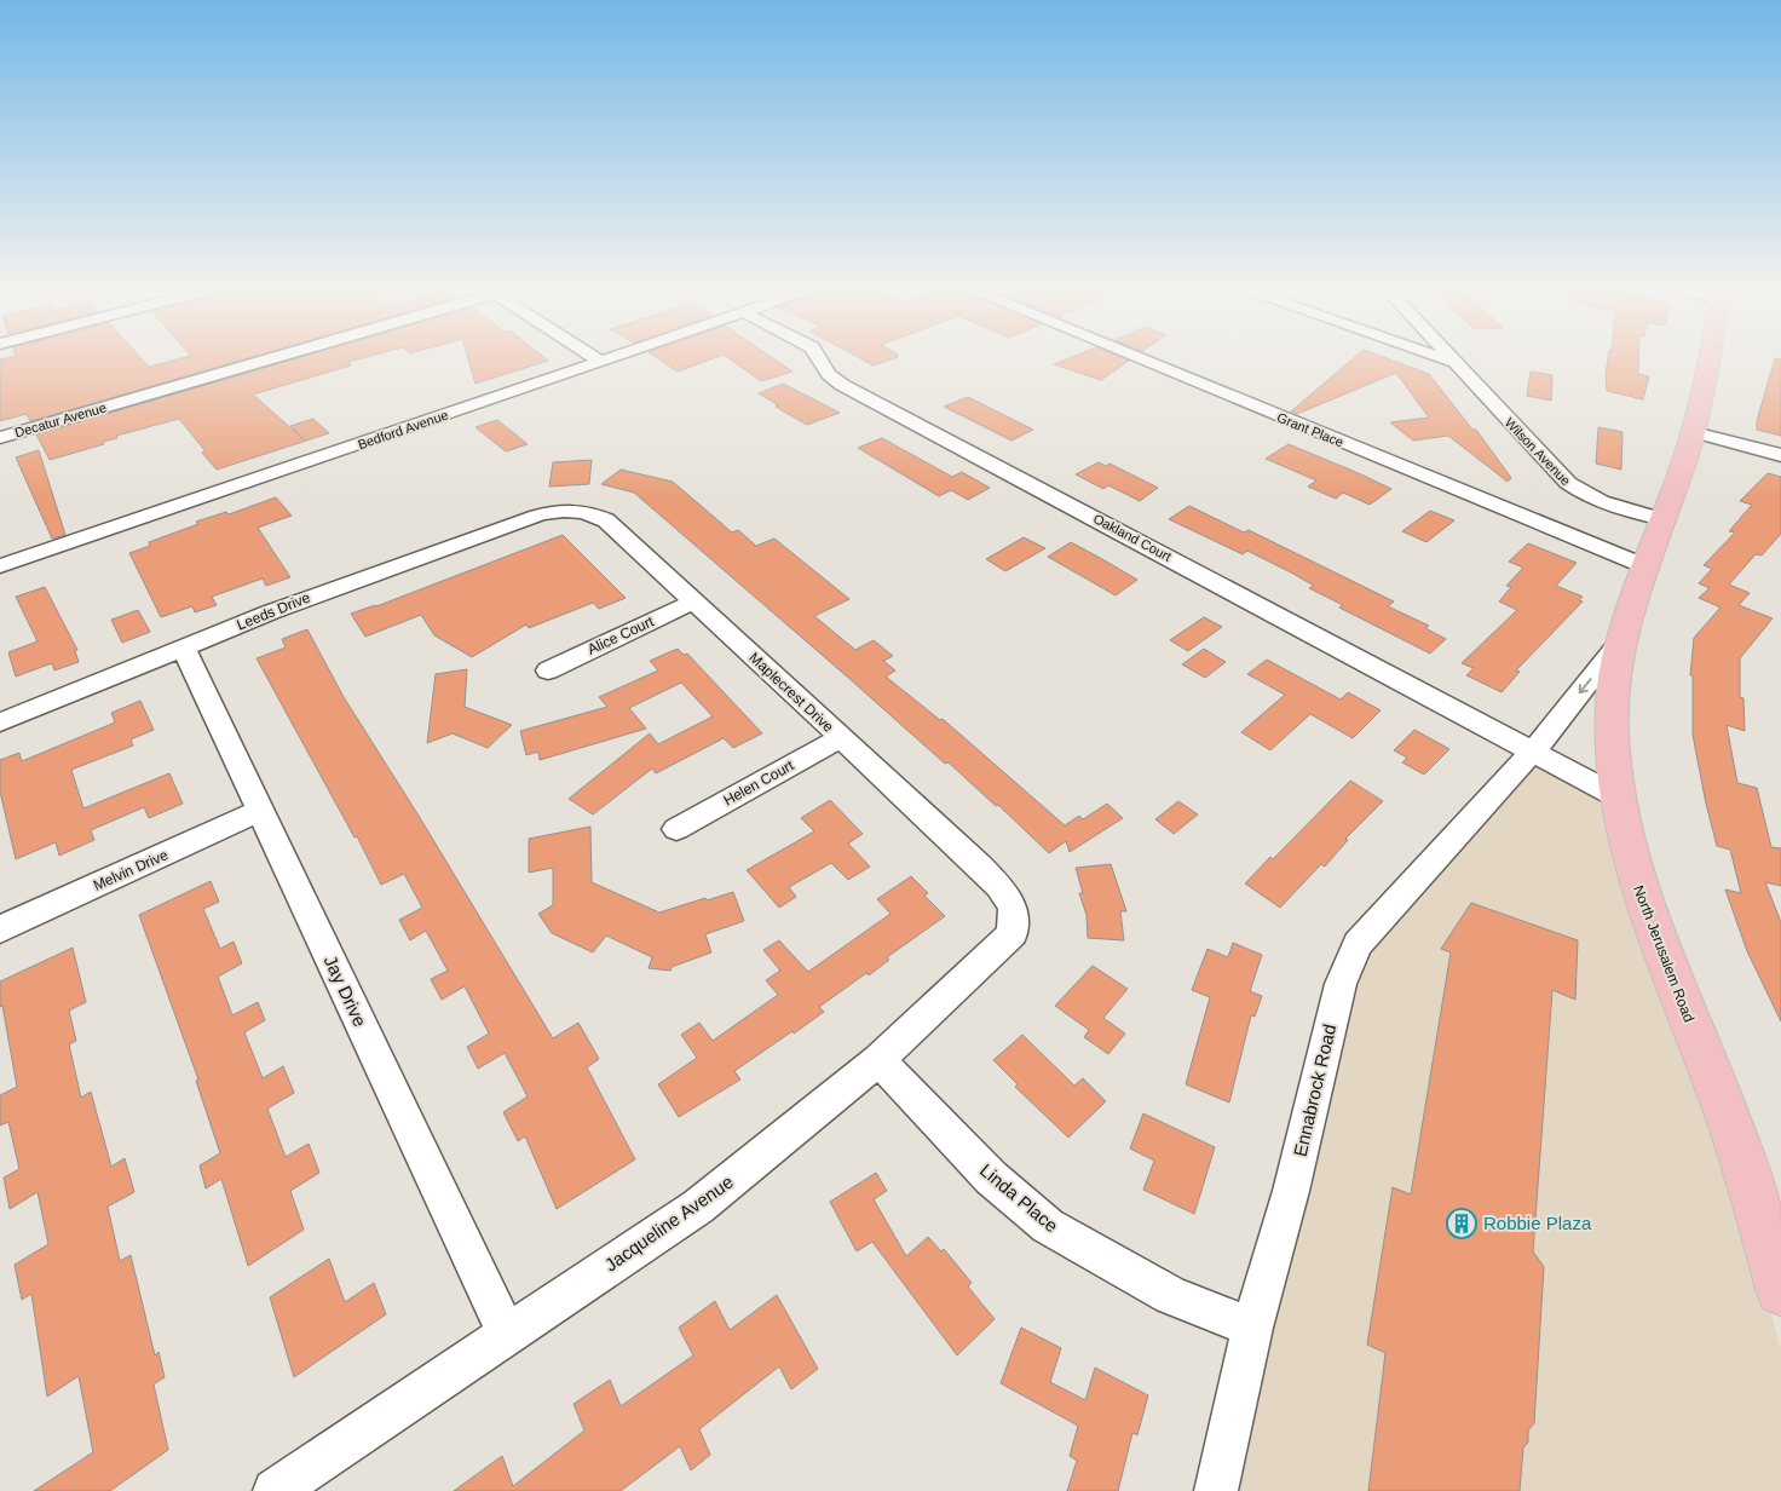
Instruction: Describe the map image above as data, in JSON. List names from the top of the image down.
{
  "streets": {
    "main road": ["North Jerusalem Road"],
    "street": [
      "Decatur Avenue",
      "Bedford Avenue",
      "Grant Place",
      "Wilson Avenue",
      "Oakland Court",
      "Leeds Drive",
      "Alice Court",
      "Maplecrest Drive",
      "Helen Court",
      "Melvin Drive",
      "Jay Drive",
      "Ennabrock Road",
      "Linda Place",
      "Jacqueline Avenue"
    ]
  },
  "crossings": [
    ["Grant Place", "North Jerusalem Road"],
    ["Wilson Avenue", "North Jerusalem Road"],
    ["Oakland Court", "Ennabrock Road"],
    ["Leeds Drive", "Maplecrest Drive"],
    ["Leeds Drive", "Jay Drive"],
    ["Alice Court", "Maplecrest Drive"],
    ["Maplecrest Drive", "Helen Court"],
    ["Maplecrest Drive", "Jacqueline Avenue"],
    ["Melvin Drive", "Jay Drive"],
    ["North Jerusalem Road", "Ennabrock Road"],
    ["Jay Drive", "Jacqueline Avenue"],
    ["Ennabrock Road", "Linda Place"],
    ["Linda Place", "Jacqueline Avenue"]
  ],
  "places": {
    "building": ["Robbie Plaza"]
  }
}
